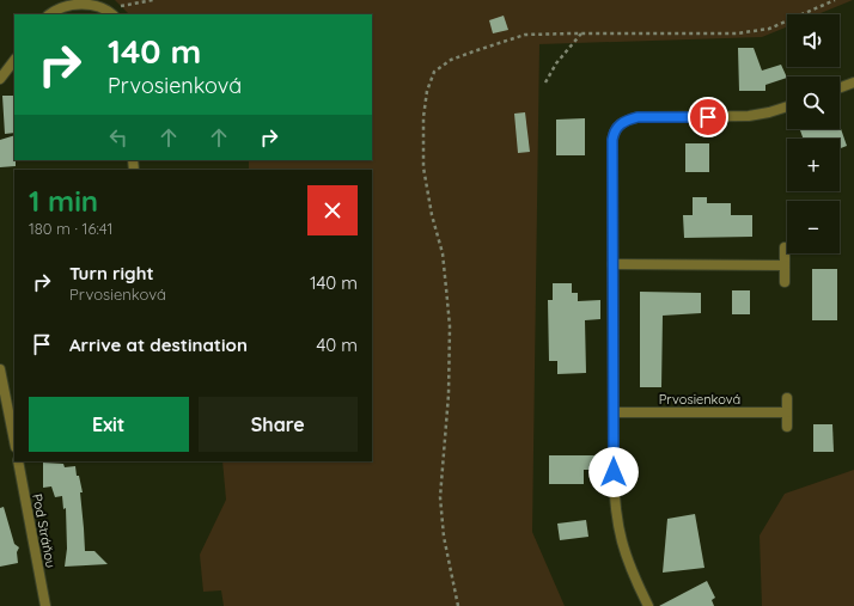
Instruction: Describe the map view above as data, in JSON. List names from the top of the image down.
{
  "streets": {
    "street": ["Prvosienková", "Pod Stráňou"]
  },
  "page": {
    "map_buttons": ["+", "−"],
    "turn": ["140 m", "Prvosienková"],
    "heading": ["1 min", "180 m · 16:41"],
    "list": [
      {
        "name": "Turn right",
        "note": "Prvosienková",
        "value": "140 m"
      },
      {
        "name": "Arrive at destination",
        "value": "40 m"
      }
    ],
    "buttons": ["Exit", "Share"]
  }
}
